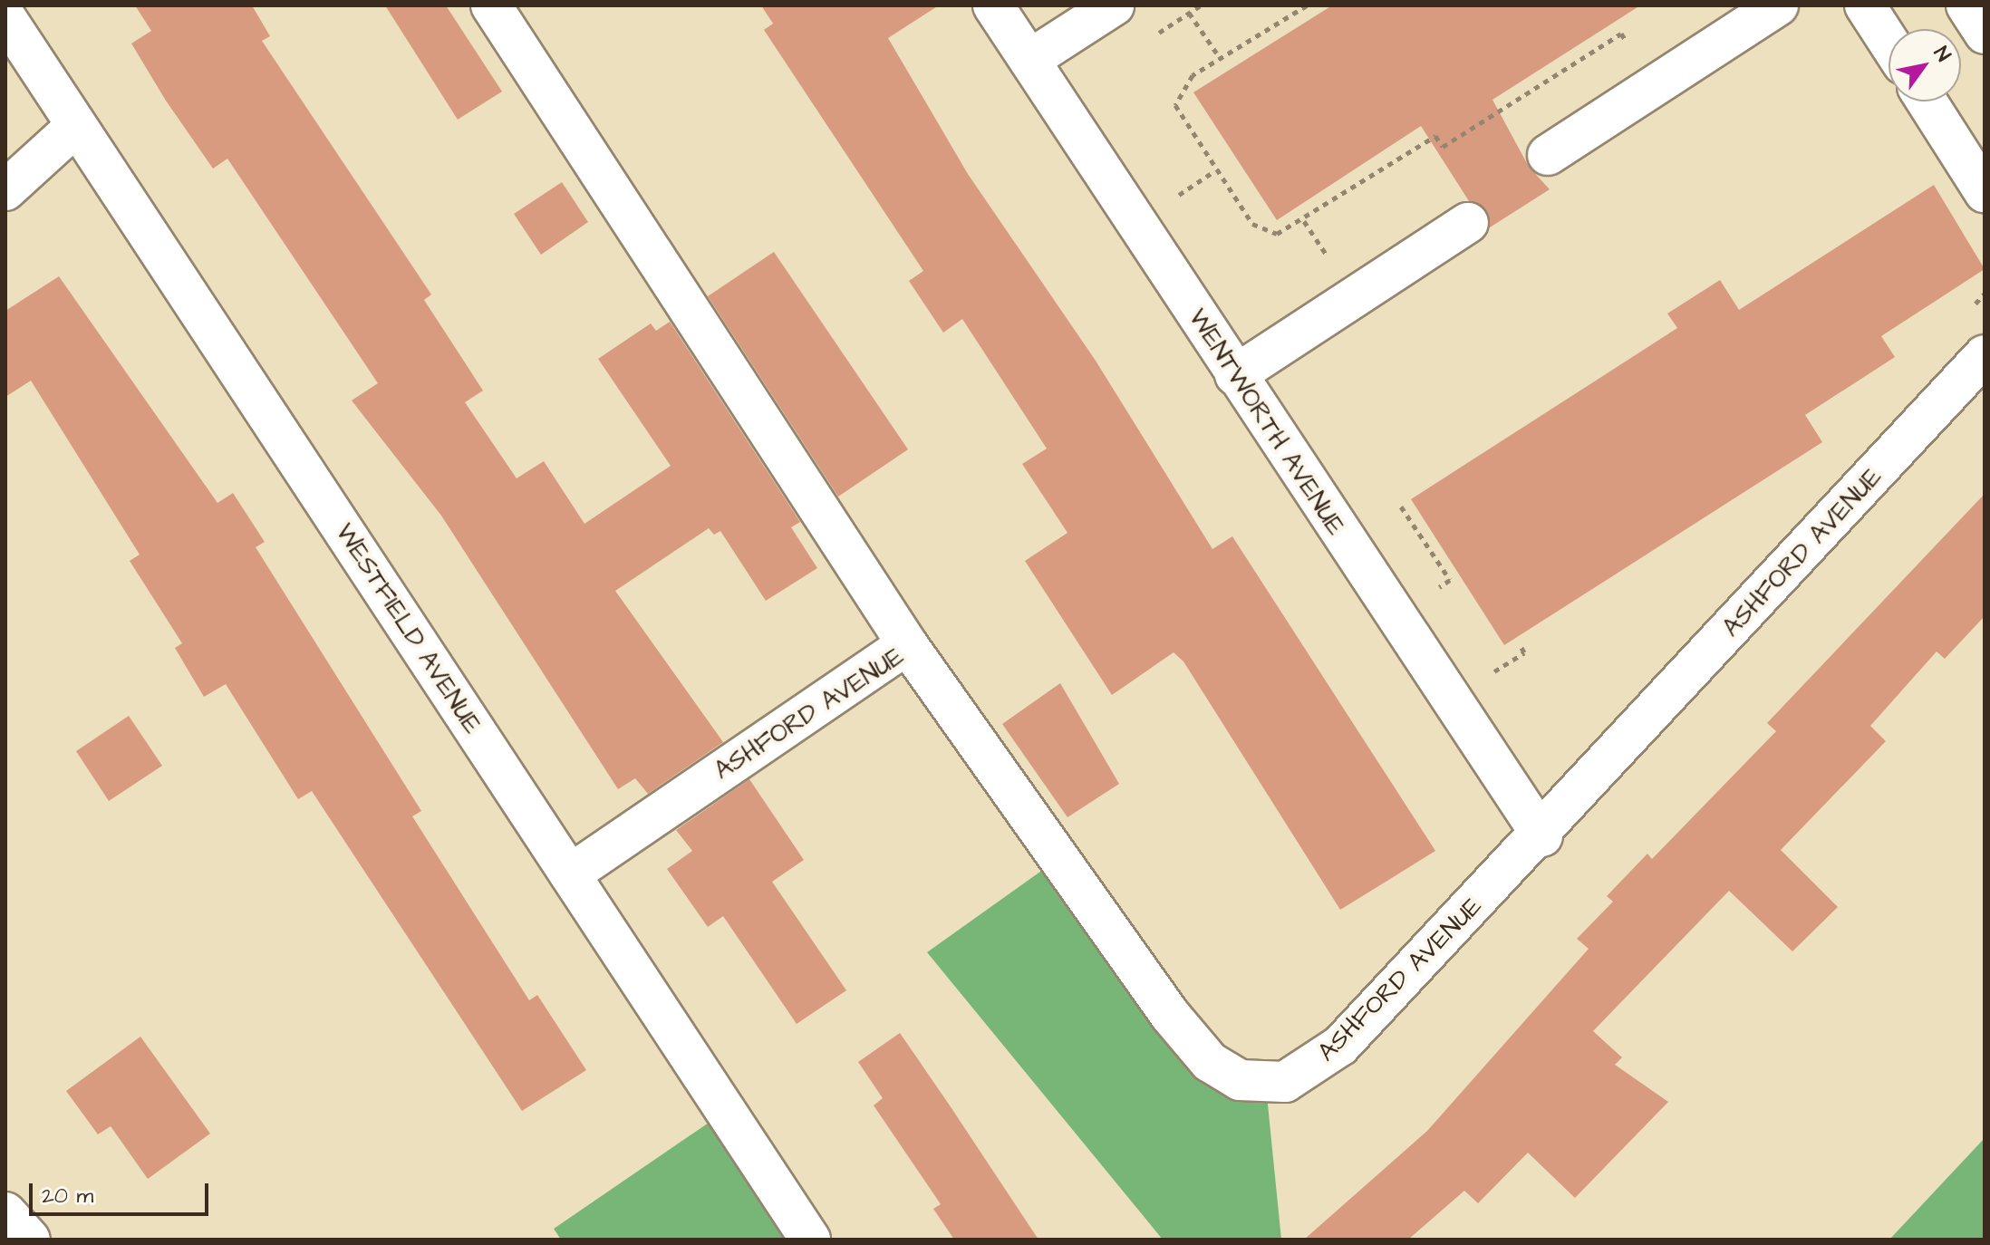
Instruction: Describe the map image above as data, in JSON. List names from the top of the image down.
{
  "streets": {
    "street": ["WENTWORTH AVENUE", "ASHFORD AVENUE", "WESTFIELD AVENUE"]
  },
  "crossings": [
    ["WENTWORTH AVENUE", "ASHFORD AVENUE"],
    ["ASHFORD AVENUE", "WESTFIELD AVENUE"]
  ],
  "scale_bar": "20 m",
  "north": "top right"
}
